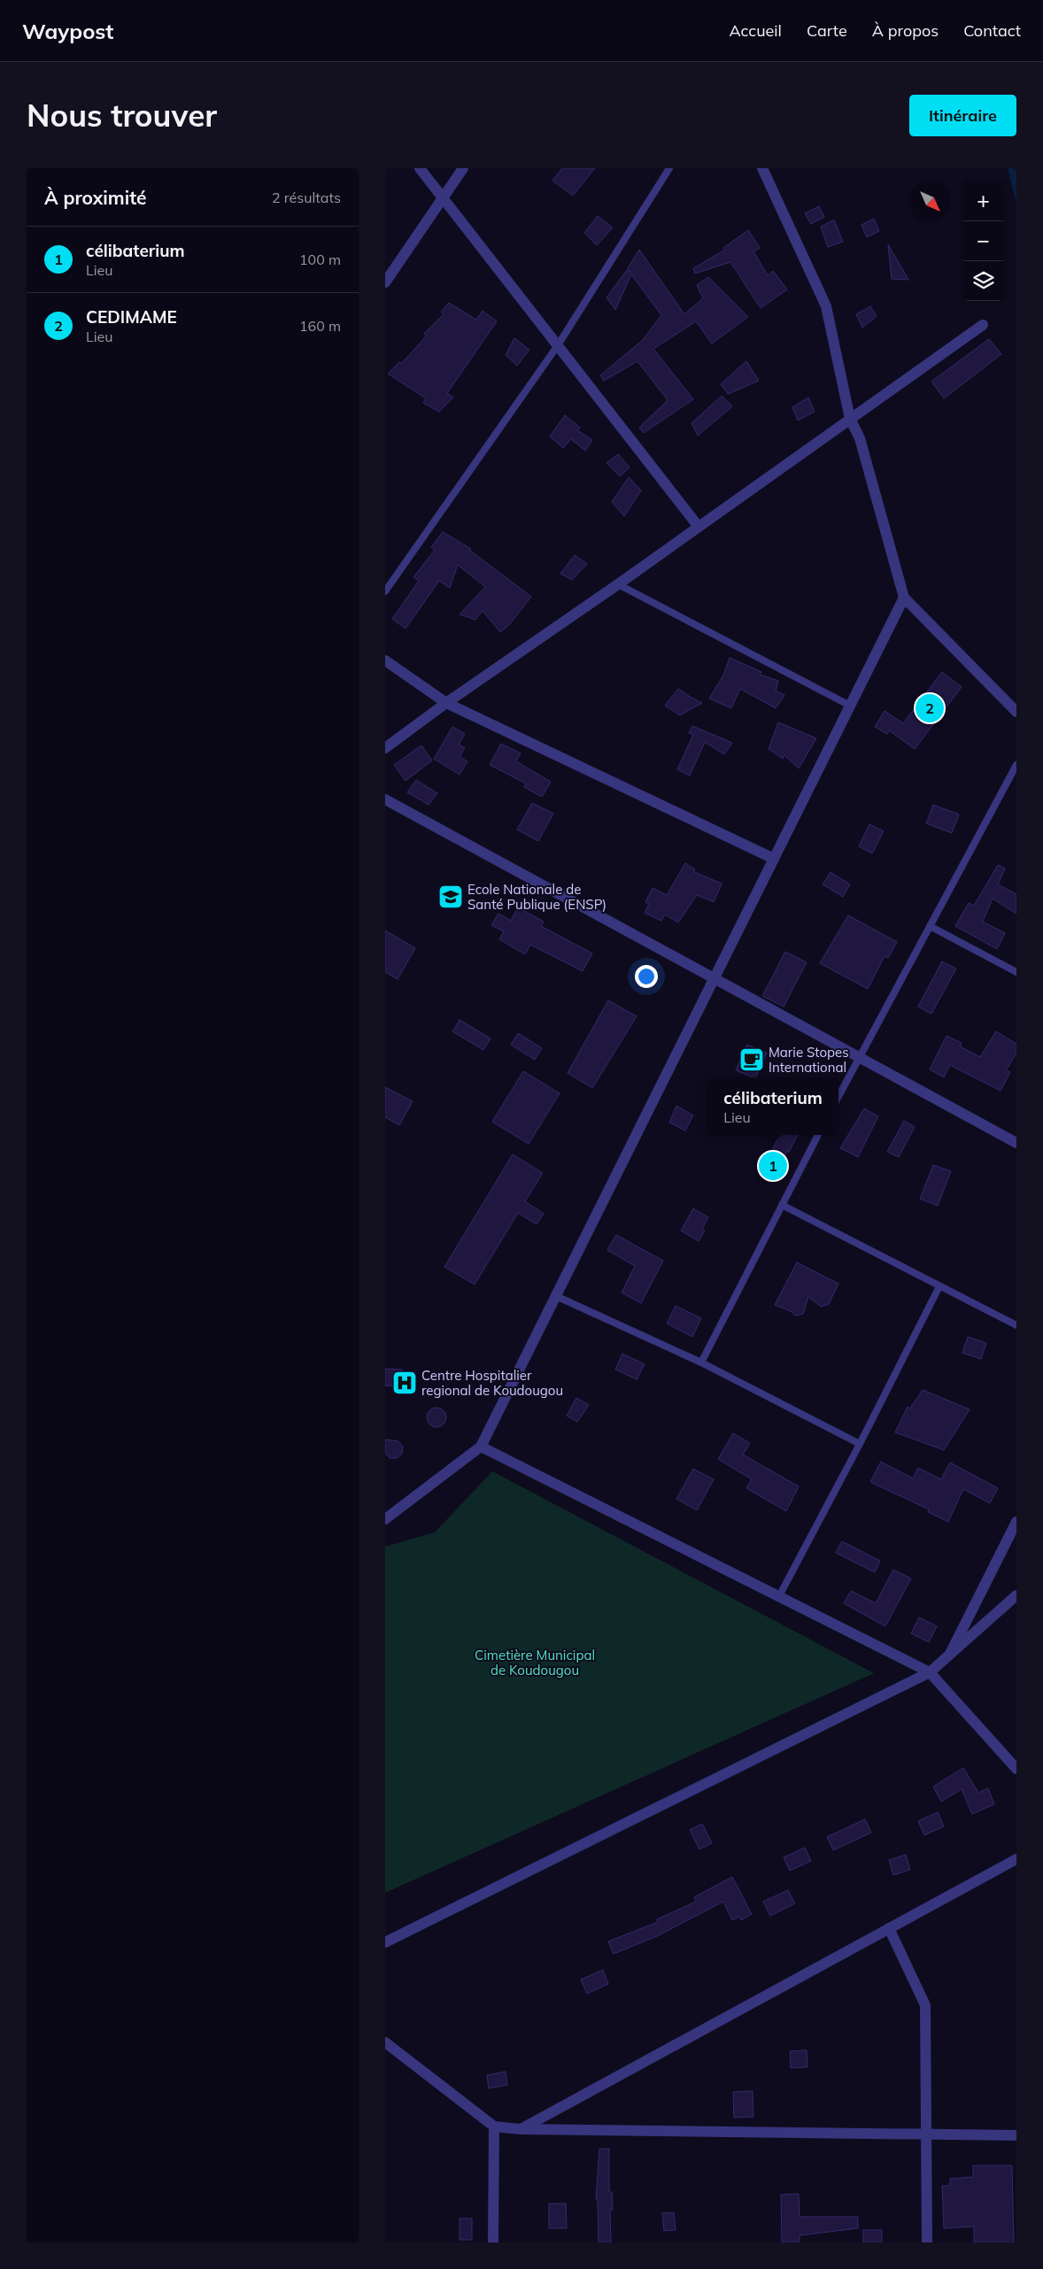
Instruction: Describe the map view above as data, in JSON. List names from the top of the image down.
{
  "parks": ["Cimetière Municipal de Koudougou"],
  "places": {
    "school or university": ["Ecole Nationale de Santé Publique (ENSP)"],
    "cafe": ["Marie Stopes International"],
    "hospital": ["Centre Hospitalier regional de Koudougou"]
  },
  "north": "bottom right",
  "page": {
    "header": "Waypost",
    "nav": [
      "Accueil",
      "Carte",
      "À propos",
      "Contact"
    ],
    "buttons": "Itinéraire",
    "title": "Nous trouver",
    "heading": ["À proximité", "2 résultats"],
    "map_buttons": ["+", "−"],
    "list": [
      {
        "mark": "1",
        "name": "célibaterium",
        "note": "Lieu",
        "value": "100 m"
      },
      {
        "mark": "2",
        "name": "CEDIMAME",
        "note": "Lieu",
        "value": "160 m"
      }
    ],
    "pins": ["2", "1"],
    "popup": ["célibaterium", "Lieu"]
  }
}
